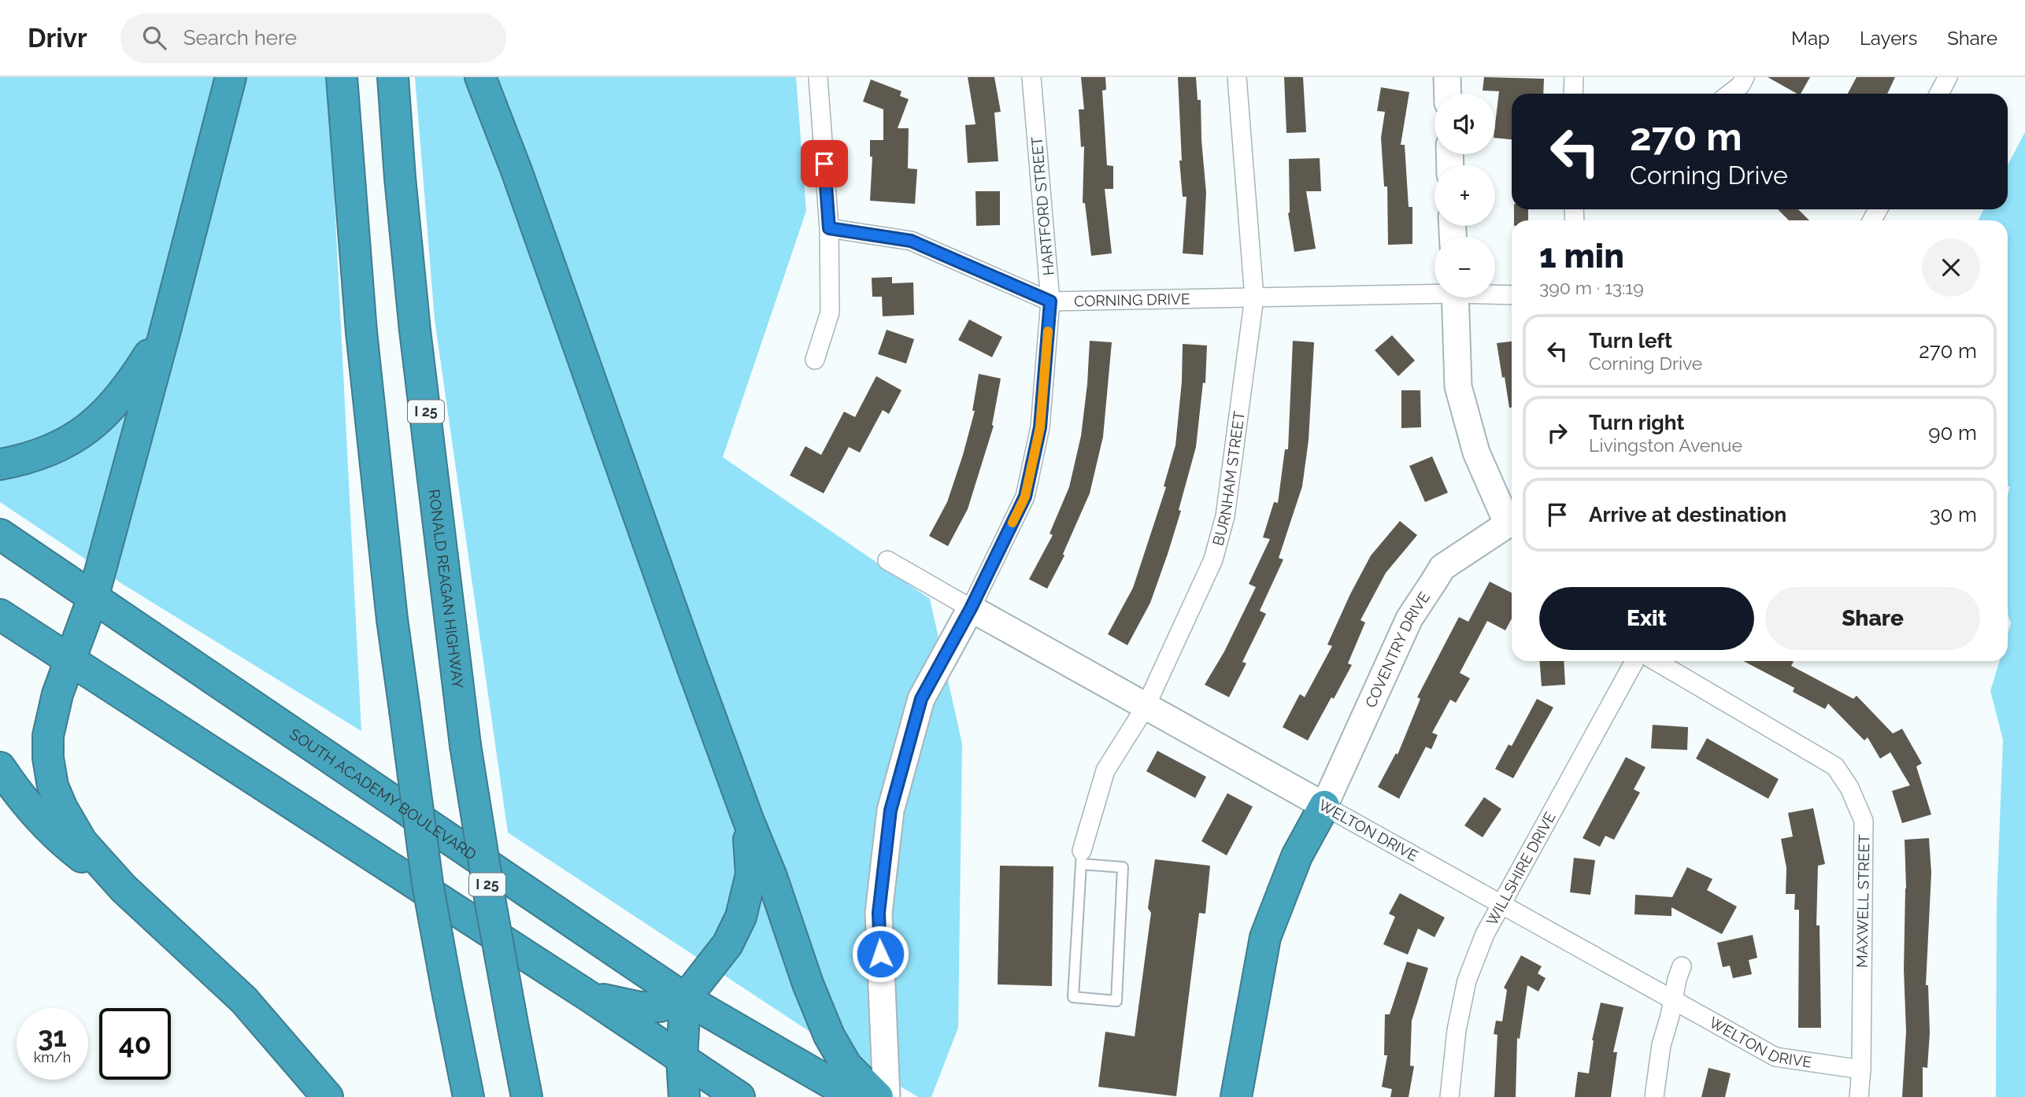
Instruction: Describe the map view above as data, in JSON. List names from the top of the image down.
{
  "streets": {
    "highway": ["I 25", "RONALD REAGAN HIGHWAY", "SOUTH ACADEMY BOULEVARD"],
    "street": [
      "HARTFORD STREET",
      "CORNING DRIVE",
      "BURNHAM STREET",
      "COVENTRY DRIVE",
      "WELTON DRIVE",
      "WILLSHIRE DRIVE",
      "MAXWELL STREET"
    ]
  },
  "crossings": [
    ["HARTFORD STREET", "CORNING DRIVE"],
    ["HARTFORD STREET", "WELTON DRIVE"],
    ["CORNING DRIVE", "BURNHAM STREET"],
    ["BURNHAM STREET", "WELTON DRIVE"],
    ["COVENTRY DRIVE", "WELTON DRIVE"],
    ["WELTON DRIVE", "WILLSHIRE DRIVE"],
    ["WELTON DRIVE", "MAXWELL STREET"]
  ],
  "page": {
    "header": "Drivr",
    "search": "Search here",
    "nav": ["Map", "Layers", "Share"],
    "map_buttons": ["+", "−"],
    "turn": ["270 m", "Corning Drive"],
    "heading": ["1 min", "390 m · 13:19"],
    "list": [
      {
        "name": "Turn left",
        "note": "Corning Drive",
        "value": "270 m"
      },
      {
        "name": "Turn right",
        "note": "Livingston Avenue",
        "value": "90 m"
      },
      {
        "name": "Arrive at destination",
        "value": "30 m"
      }
    ],
    "buttons": ["Exit", "Share"],
    "speed": "31 km/h",
    "limit": "40"
  }
}
